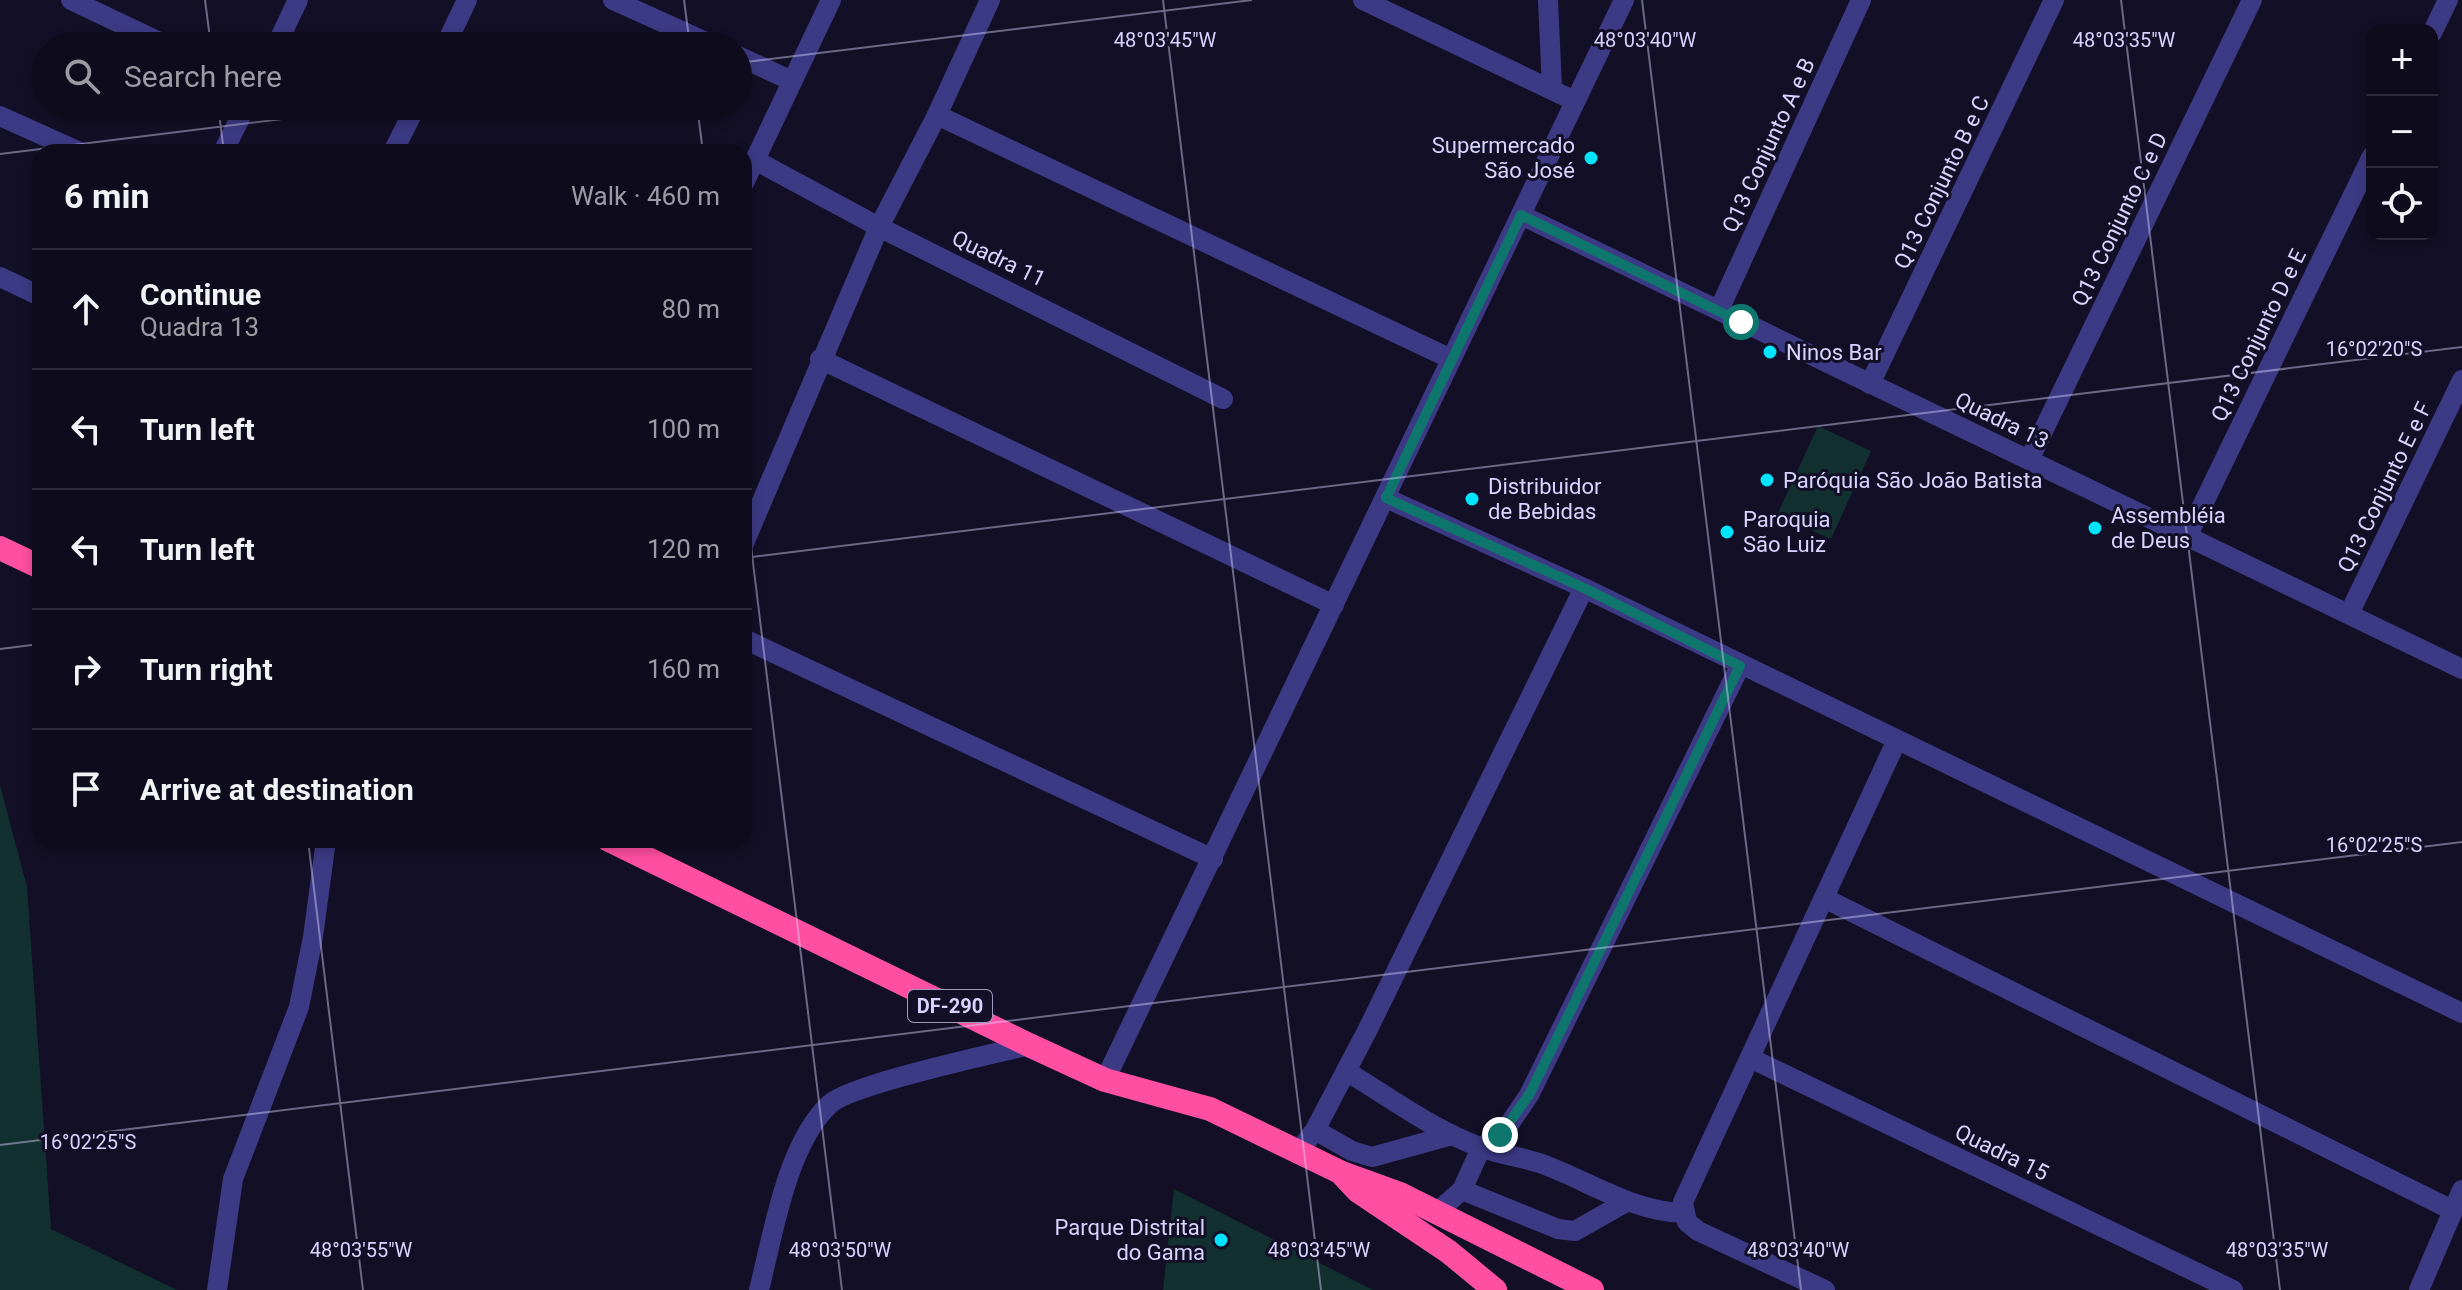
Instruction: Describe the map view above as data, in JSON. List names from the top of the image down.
{
  "streets": {
    "highway": ["DF-290"],
    "street": [
      "Q13 Conjunto A e B",
      "Q13 Conjunto B e C",
      "Q13 Conjunto C e D",
      "Quadra 11",
      "Q13 Conjunto D e E",
      "Quadra 13",
      "Q13 Conjunto E e F",
      "Quadra 15"
    ]
  },
  "crossings": [
    ["Q13 Conjunto A e B", "Quadra 13"],
    ["Q13 Conjunto B e C", "Quadra 13"],
    ["Q13 Conjunto C e D", "Quadra 13"],
    ["Q13 Conjunto D e E", "Quadra 13"],
    ["Quadra 13", "Q13 Conjunto E e F"]
  ],
  "places": [
    "Supermercado São José",
    "Ninos Bar",
    "Paróquia São João Batista",
    "Distribuidor de Bebidas",
    "Assembléia de Deus",
    "Paroquia São Luiz",
    "Parque Distrital do Gama"
  ],
  "page": {
    "map_buttons": ["+", "−"],
    "search": "Search here",
    "heading": ["6 min", "Walk · 460 m"],
    "list": [
      ["Continue", "Quadra 13", "80 m"],
      ["Turn left", "100 m"],
      ["Turn left", "120 m"],
      ["Turn right", "160 m"],
      "Arrive at destination"
    ]
  },
  "coordinates": [
    "48°03'45\"W",
    "48°03'40\"W",
    "48°03'35\"W",
    "16°02'20\"S",
    "16°02'25\"S",
    "48°03'55\"W",
    "48°03'50\"W"
  ]
}
